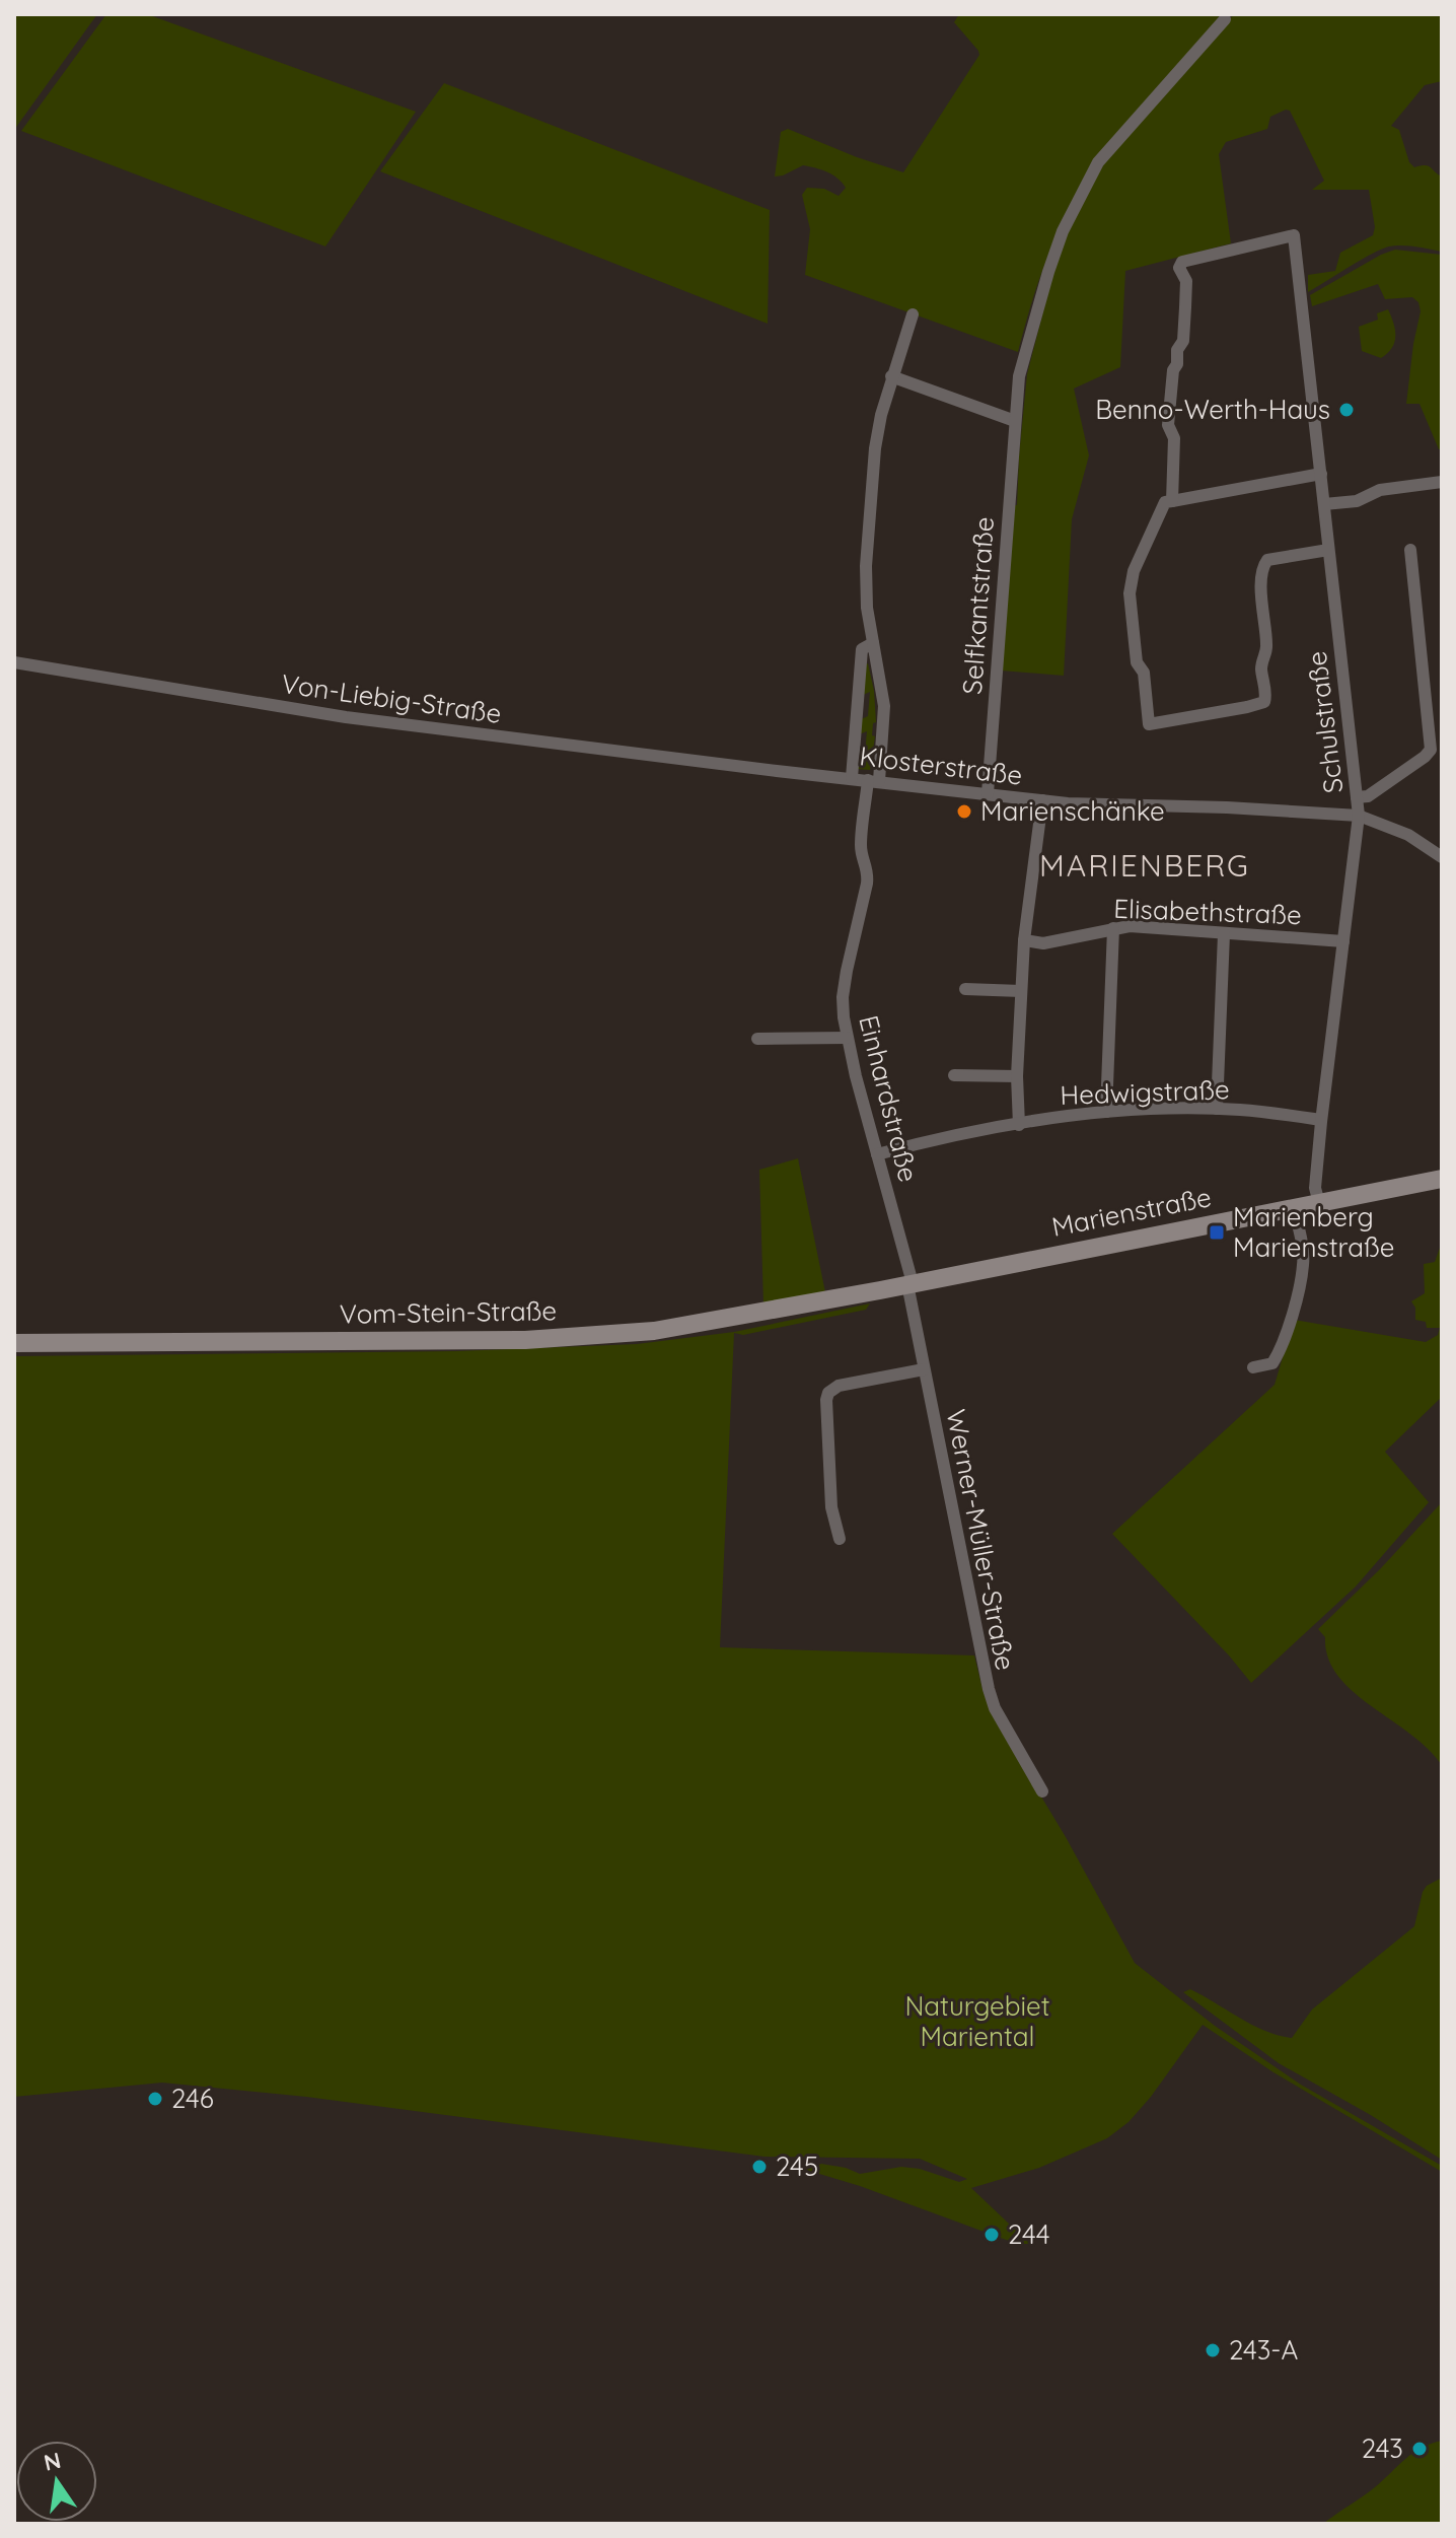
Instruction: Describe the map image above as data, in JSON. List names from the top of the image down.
{
  "streets": {
    "main road": ["Marienstraße", "Vom-Stein-Straße"],
    "street": [
      "Selfkantstraße",
      "Von-Liebig-Straße",
      "Schulstraße",
      "Klosterstraße",
      "Elisabethstraße",
      "Hedwigstraße",
      "Einhardstraße",
      "Werner-Müller-Straße"
    ]
  },
  "crossings": [
    ["Selfkantstraße", "Klosterstraße"],
    ["Von-Liebig-Straße", "Klosterstraße"],
    ["Schulstraße", "Klosterstraße"],
    ["Schulstraße", "Elisabethstraße"],
    ["Schulstraße", "Hedwigstraße"],
    ["Schulstraße", "Marienstraße"],
    ["Klosterstraße", "Einhardstraße"],
    ["Hedwigstraße", "Einhardstraße"],
    ["Einhardstraße", "Marienstraße"],
    ["Einhardstraße", "Werner-Müller-Straße"],
    ["Marienstraße", "Vom-Stein-Straße"],
    ["Marienstraße", "Werner-Müller-Straße"]
  ],
  "districts": ["MARIENBERG"],
  "parks": ["Naturgebiet Mariental"],
  "places": {
    "other": [
      "Benno-Werth-Haus",
      "Marienschänke",
      "246",
      "245",
      "244",
      "243-A",
      "243"
    ],
    "transit": ["Marienberg Marienstraße"]
  },
  "north": "top"
}
